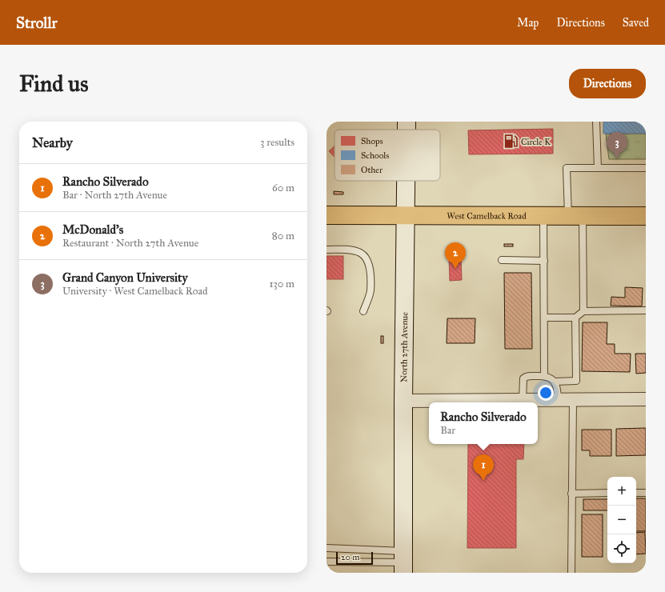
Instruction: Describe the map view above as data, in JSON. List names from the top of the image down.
{
  "streets": {
    "main road": ["West Camelback Road", "North 27th Avenue"]
  },
  "crossings": [
    ["West Camelback Road", "North 27th Avenue"]
  ],
  "places": {
    "fuel station": ["Circle K"]
  },
  "legend": ["Shops", "Schools", "Other"],
  "scale_bar": "20 m",
  "page": {
    "header": "Strollr",
    "nav": ["Map", "Directions", "Saved"],
    "buttons": "Directions",
    "title": "Find us",
    "heading": ["Nearby", "3 results"],
    "pins": ["3", "2", "1"],
    "list": [
      {
        "mark": "1",
        "name": "Rancho Silverado",
        "note": "Bar · North 27th Avenue",
        "value": "60 m"
      },
      {
        "mark": "2",
        "name": "McDonald's",
        "note": "Restaurant · North 27th Avenue",
        "value": "80 m"
      },
      {
        "mark": "3",
        "name": "Grand Canyon University",
        "note": "University · West Camelback Road",
        "value": "130 m"
      }
    ],
    "popup": ["Rancho Silverado", "Bar"],
    "map_buttons": ["+", "−"],
    "scale": "20 m"
  }
}
